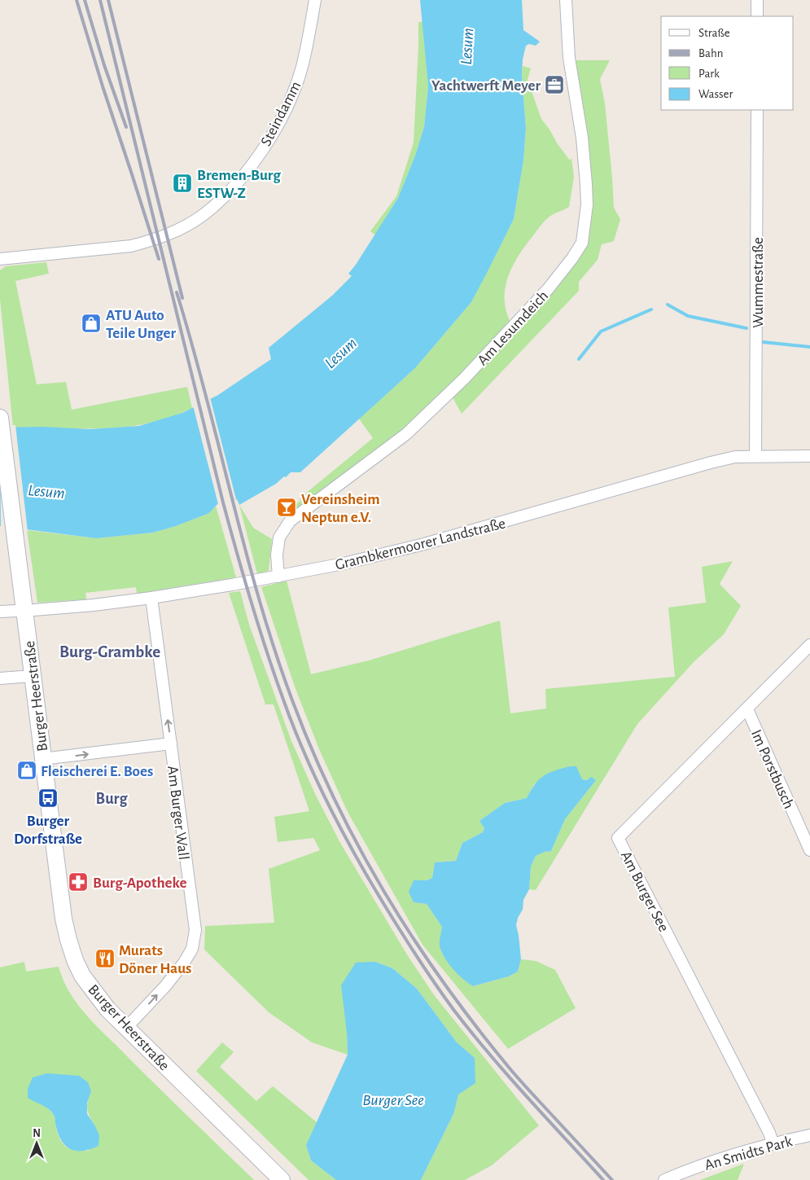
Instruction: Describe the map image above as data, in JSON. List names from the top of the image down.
{
  "streets": {
    "main road": ["Burger Heerstraße"],
    "street": [
      "Steindamm",
      "Wummestraße",
      "Am Lesumdeich",
      "Grambkermoorer Landstraße",
      "Im Porstbusch",
      "Am Burger Wall",
      "Am Burger See",
      "An Smidts Park"
    ]
  },
  "crossings": [
    ["Wummestraße", "Grambkermoorer Landstraße"],
    ["Am Lesumdeich", "Grambkermoorer Landstraße"],
    ["Grambkermoorer Landstraße", "Burger Heerstraße"],
    ["Grambkermoorer Landstraße", "Am Burger Wall"],
    ["Burger Heerstraße", "Am Burger Wall"],
    ["Im Porstbusch", "Am Burger See"],
    ["Am Burger See", "An Smidts Park"]
  ],
  "one_way": ["Am Burger Wall"],
  "districts": ["Burg-Grambke", "Burg"],
  "water": ["Lesum", "Burger See"],
  "places": {
    "office": ["Yachtwerft Meyer"],
    "building": ["Bremen-Burg ESTW-Z"],
    "shop": ["ATU Auto Teile Unger", "Fleischerei E. Boes"],
    "bar": ["Vereinsheim Neptun e.V."],
    "bus stop": ["Burger Dorfstraße"],
    "pharmacy": ["Burg-Apotheke"],
    "restaurant": ["Murats Döner Haus"]
  },
  "legend": [
    "Straße",
    "Bahn",
    "Park",
    "Wasser"
  ],
  "north": "top"
}
